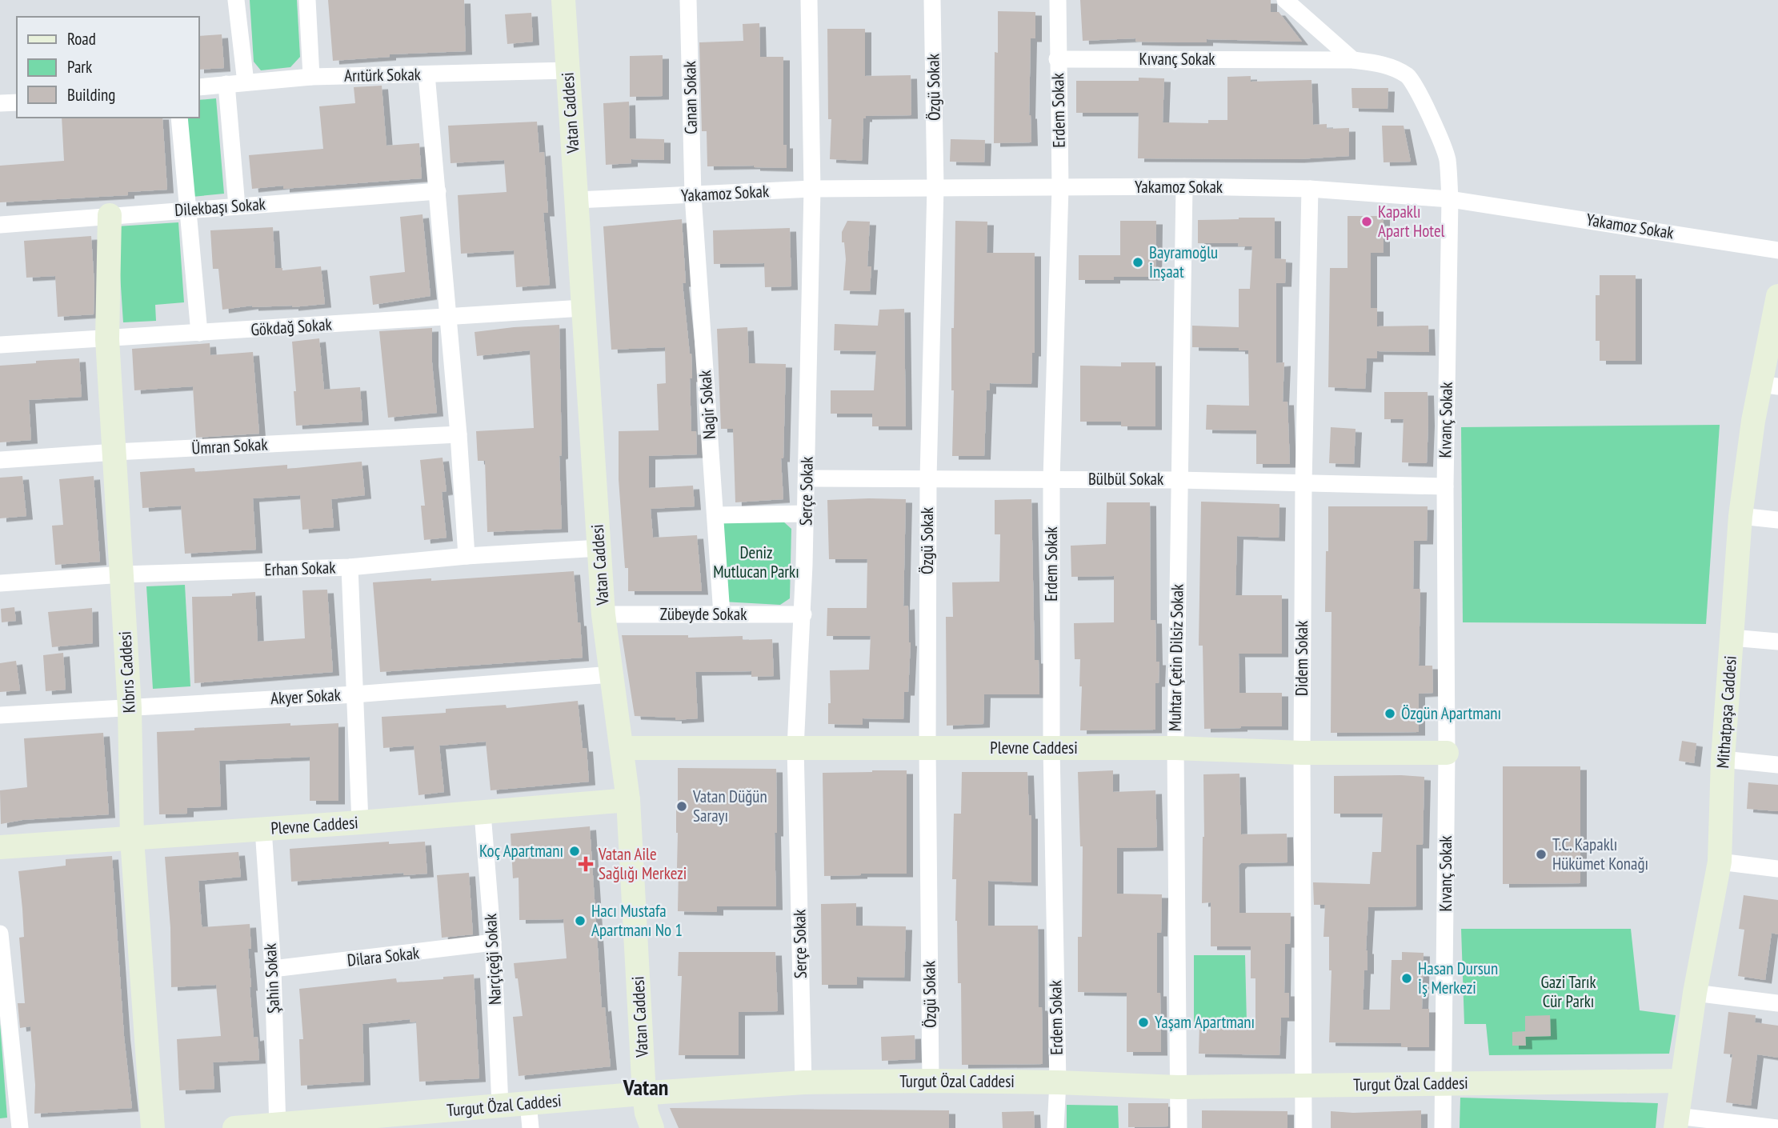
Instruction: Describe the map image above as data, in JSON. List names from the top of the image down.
{
  "streets": {
    "street": [
      "Kıvanç Sokak",
      "Arıtürk Sokak",
      "Özgü Sokak",
      "Canan Sokak",
      "Erdem Sokak",
      "Vatan Caddesi",
      "Yakamoz Sokak",
      "Dilekbaşı Sokak",
      "Gökdağ Sokak",
      "Nagir Sokak",
      "Ümran Sokak",
      "Bülbül Sokak",
      "Serçe Sokak",
      "Erhan Sokak",
      "Zübeyde Sokak",
      "Muhtar Çetin Dilsiz Sokak",
      "Didem Sokak",
      "Kıbrıs Caddesi",
      "Akyer Sokak",
      "Mithatpaşa Caddesi",
      "Plevne Caddesi",
      "Dilara Sokak",
      "Narçiçeği Sokak",
      "Şahin Sokak",
      "Turgut Özal Caddesi"
    ]
  },
  "crossings": [
    ["Kıvanç Sokak", "Erdem Sokak"],
    ["Kıvanç Sokak", "Yakamoz Sokak"],
    ["Kıvanç Sokak", "Bülbül Sokak"],
    ["Kıvanç Sokak", "Plevne Caddesi"],
    ["Kıvanç Sokak", "Turgut Özal Caddesi"],
    ["Arıtürk Sokak", "Vatan Caddesi"],
    ["Özgü Sokak", "Yakamoz Sokak"],
    ["Özgü Sokak", "Bülbül Sokak"],
    ["Özgü Sokak", "Plevne Caddesi"],
    ["Özgü Sokak", "Turgut Özal Caddesi"],
    ["Canan Sokak", "Yakamoz Sokak"],
    ["Canan Sokak", "Nagir Sokak"],
    ["Erdem Sokak", "Yakamoz Sokak"],
    ["Erdem Sokak", "Bülbül Sokak"],
    ["Erdem Sokak", "Plevne Caddesi"],
    ["Erdem Sokak", "Turgut Özal Caddesi"],
    ["Vatan Caddesi", "Yakamoz Sokak"],
    ["Vatan Caddesi", "Gökdağ Sokak"],
    ["Vatan Caddesi", "Erhan Sokak"],
    ["Vatan Caddesi", "Zübeyde Sokak"],
    ["Vatan Caddesi", "Akyer Sokak"],
    ["Vatan Caddesi", "Plevne Caddesi"],
    ["Vatan Caddesi", "Turgut Özal Caddesi"],
    ["Yakamoz Sokak", "Nagir Sokak"],
    ["Yakamoz Sokak", "Serçe Sokak"],
    ["Yakamoz Sokak", "Muhtar Çetin Dilsiz Sokak"],
    ["Yakamoz Sokak", "Didem Sokak"],
    ["Dilekbaşı Sokak", "Kıbrıs Caddesi"],
    ["Gökdağ Sokak", "Kıbrıs Caddesi"],
    ["Nagir Sokak", "Zübeyde Sokak"],
    ["Ümran Sokak", "Kıbrıs Caddesi"],
    ["Bülbül Sokak", "Serçe Sokak"],
    ["Bülbül Sokak", "Muhtar Çetin Dilsiz Sokak"],
    ["Bülbül Sokak", "Didem Sokak"],
    ["Serçe Sokak", "Zübeyde Sokak"],
    ["Serçe Sokak", "Plevne Caddesi"],
    ["Serçe Sokak", "Turgut Özal Caddesi"],
    ["Erhan Sokak", "Kıbrıs Caddesi"],
    ["Muhtar Çetin Dilsiz Sokak", "Plevne Caddesi"],
    ["Muhtar Çetin Dilsiz Sokak", "Turgut Özal Caddesi"],
    ["Didem Sokak", "Plevne Caddesi"],
    ["Didem Sokak", "Turgut Özal Caddesi"],
    ["Kıbrıs Caddesi", "Akyer Sokak"],
    ["Kıbrıs Caddesi", "Plevne Caddesi"],
    ["Mithatpaşa Caddesi", "Turgut Özal Caddesi"],
    ["Plevne Caddesi", "Narçiçeği Sokak"],
    ["Plevne Caddesi", "Şahin Sokak"],
    ["Dilara Sokak", "Narçiçeği Sokak"],
    ["Dilara Sokak", "Şahin Sokak"],
    ["Narçiçeği Sokak", "Turgut Özal Caddesi"],
    ["Şahin Sokak", "Turgut Özal Caddesi"]
  ],
  "districts": ["Vatan"],
  "parks": ["Deniz Mutlucan Parkı", "Gazi Tarık Cür Parkı"],
  "places": {
    "other": [
      "Kapaklı Apart Hotel",
      "Bayramoğlu İnşaat",
      "Özgün Apartmanı",
      "Vatan Düğün Sarayı",
      "Koç Apartmanı",
      "T.C. Kapaklı Hükümet Konağı",
      "Hacı Mustafa Apartmanı No 1",
      "Hasan Dursun İş Merkezi",
      "Yaşam Apartmanı"
    ],
    "health": ["Vatan Aile Sağlığı Merkezi"]
  },
  "legend": ["Road", "Park", "Building"]
}
